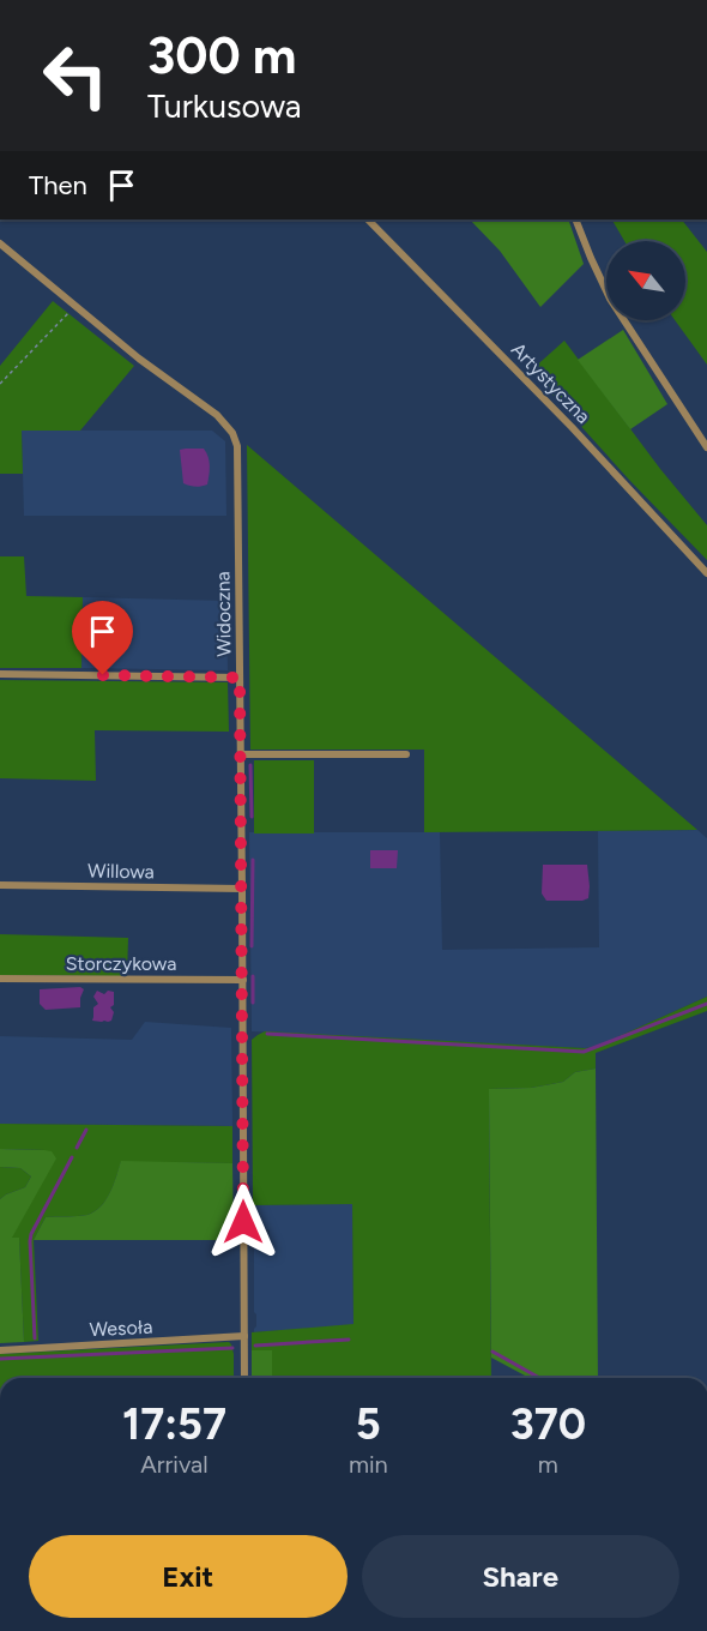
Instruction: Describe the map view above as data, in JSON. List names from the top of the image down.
{
  "streets": {
    "street": [
      "Artystyczna",
      "Widoczna",
      "Willowa",
      "Storczykowa",
      "Wesoła"
    ]
  },
  "crossings": [
    ["Widoczna", "Willowa"],
    ["Widoczna", "Storczykowa"],
    ["Widoczna", "Wesoła"]
  ],
  "north": "top left",
  "page": {
    "turn": ["300 m", "Turkusowa"],
    "then": "Then",
    "eta": [
      "17:57",
      "Arrival",
      "5",
      "min",
      "370",
      "m"
    ],
    "buttons": ["Exit", "Share"]
  }
}
